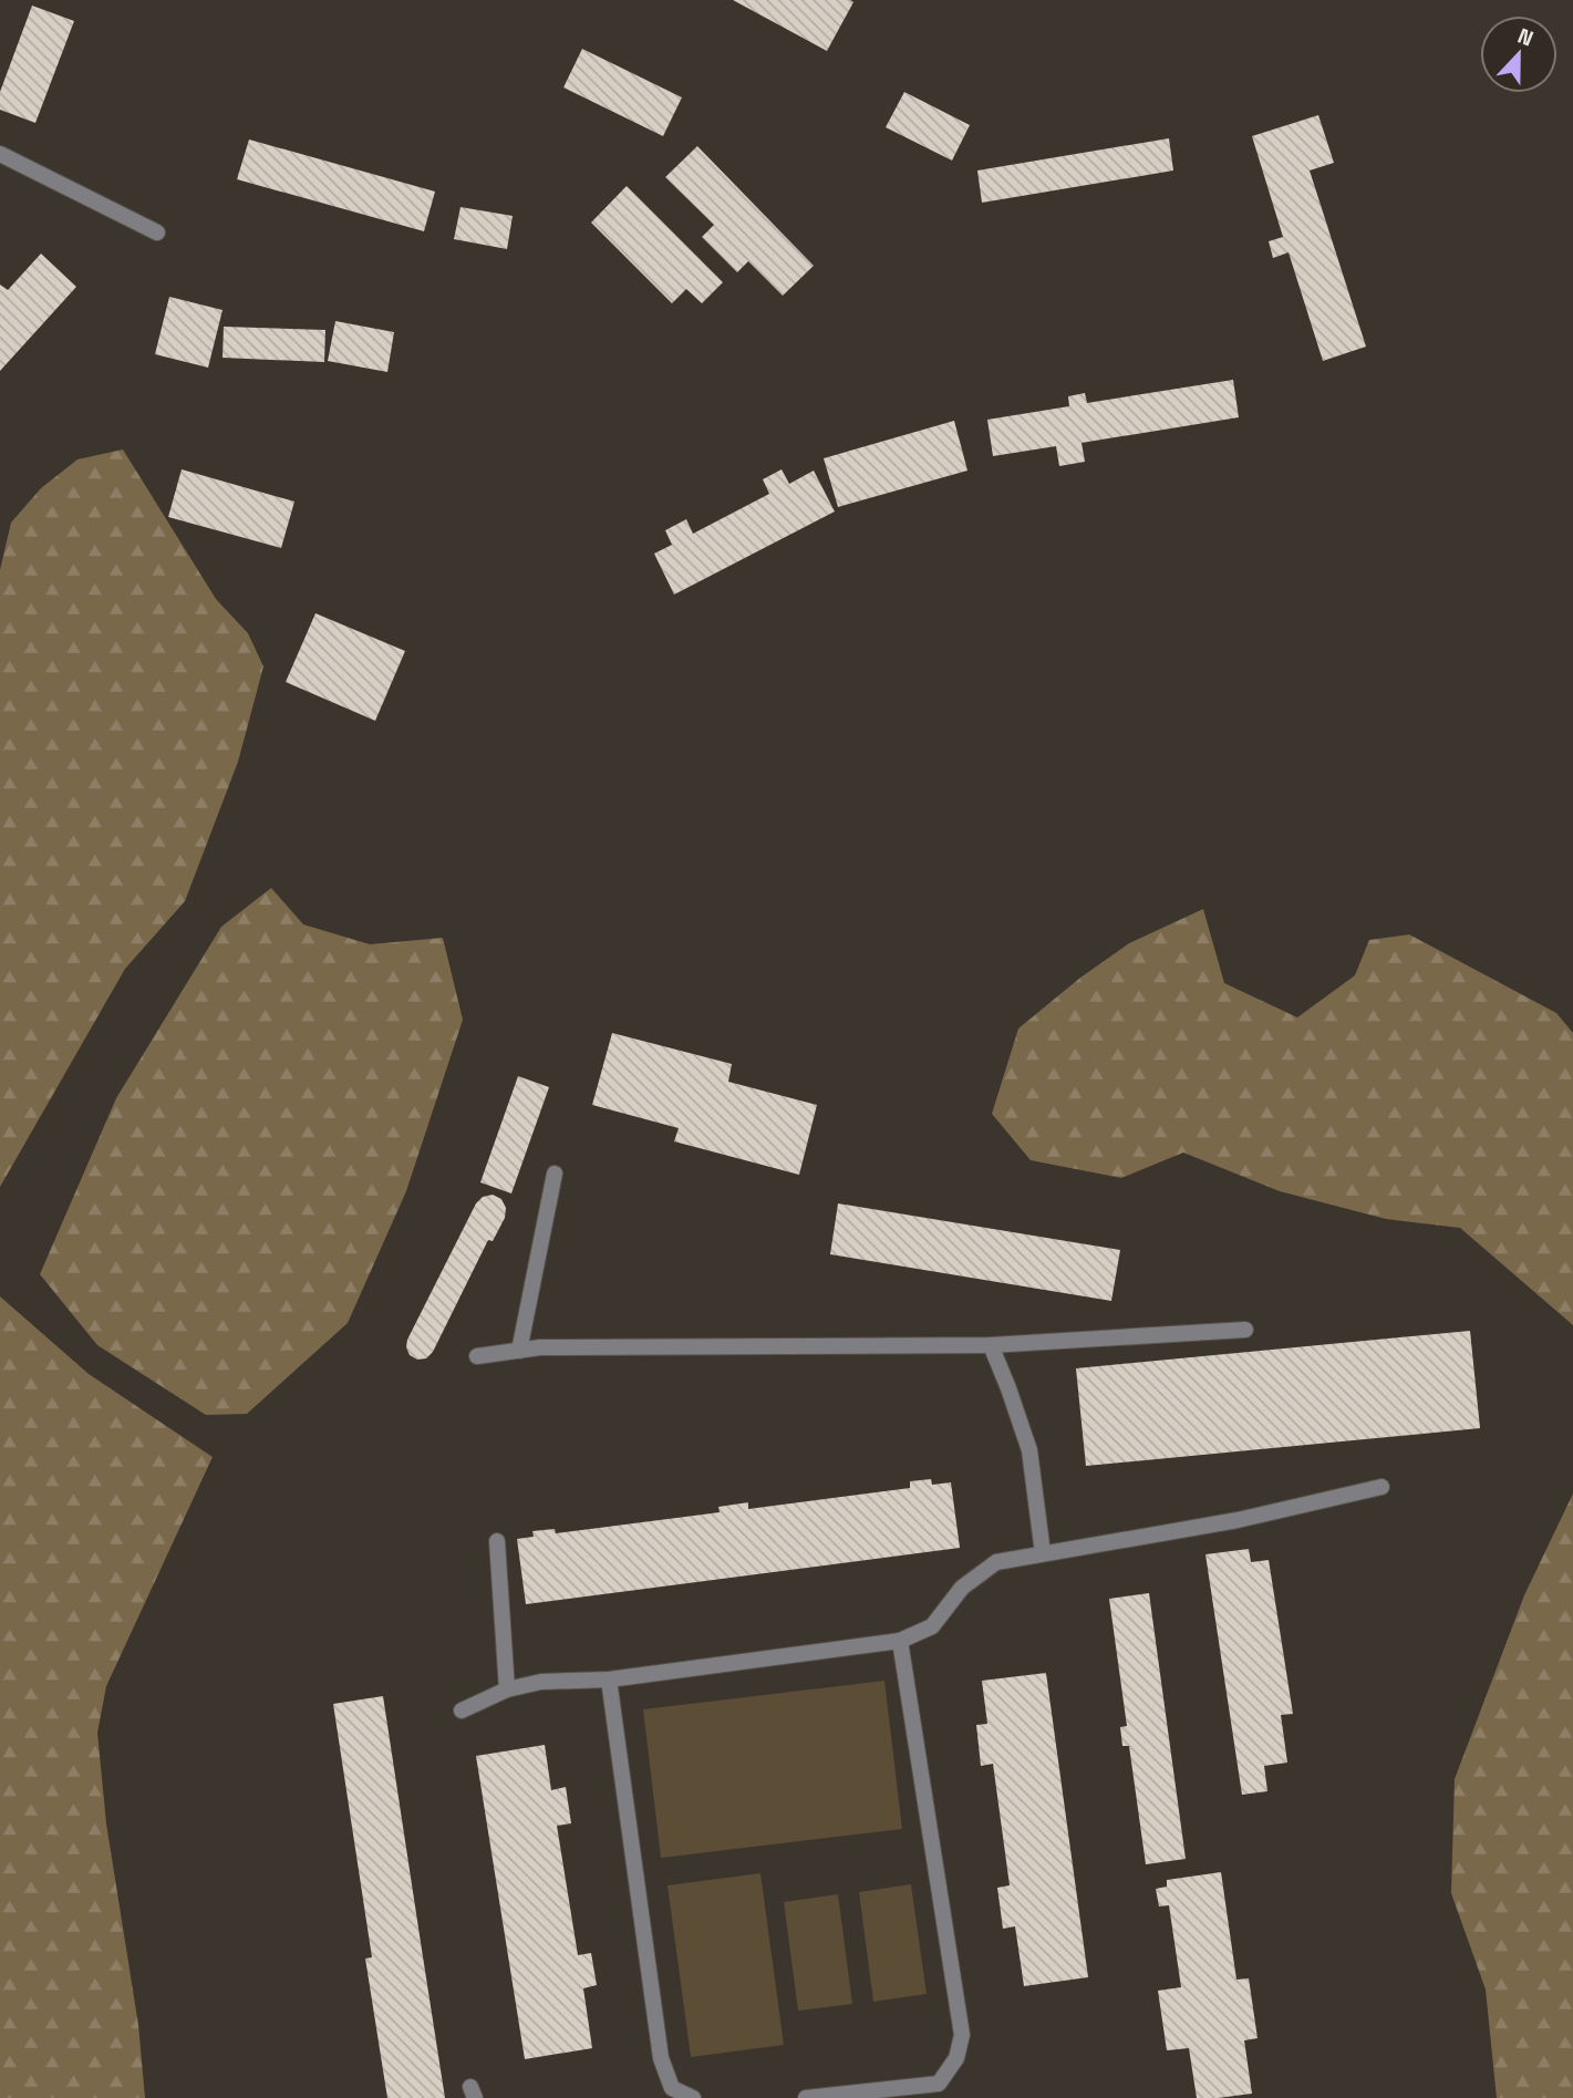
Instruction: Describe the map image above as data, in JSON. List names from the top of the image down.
{
  "north": "top"
}
